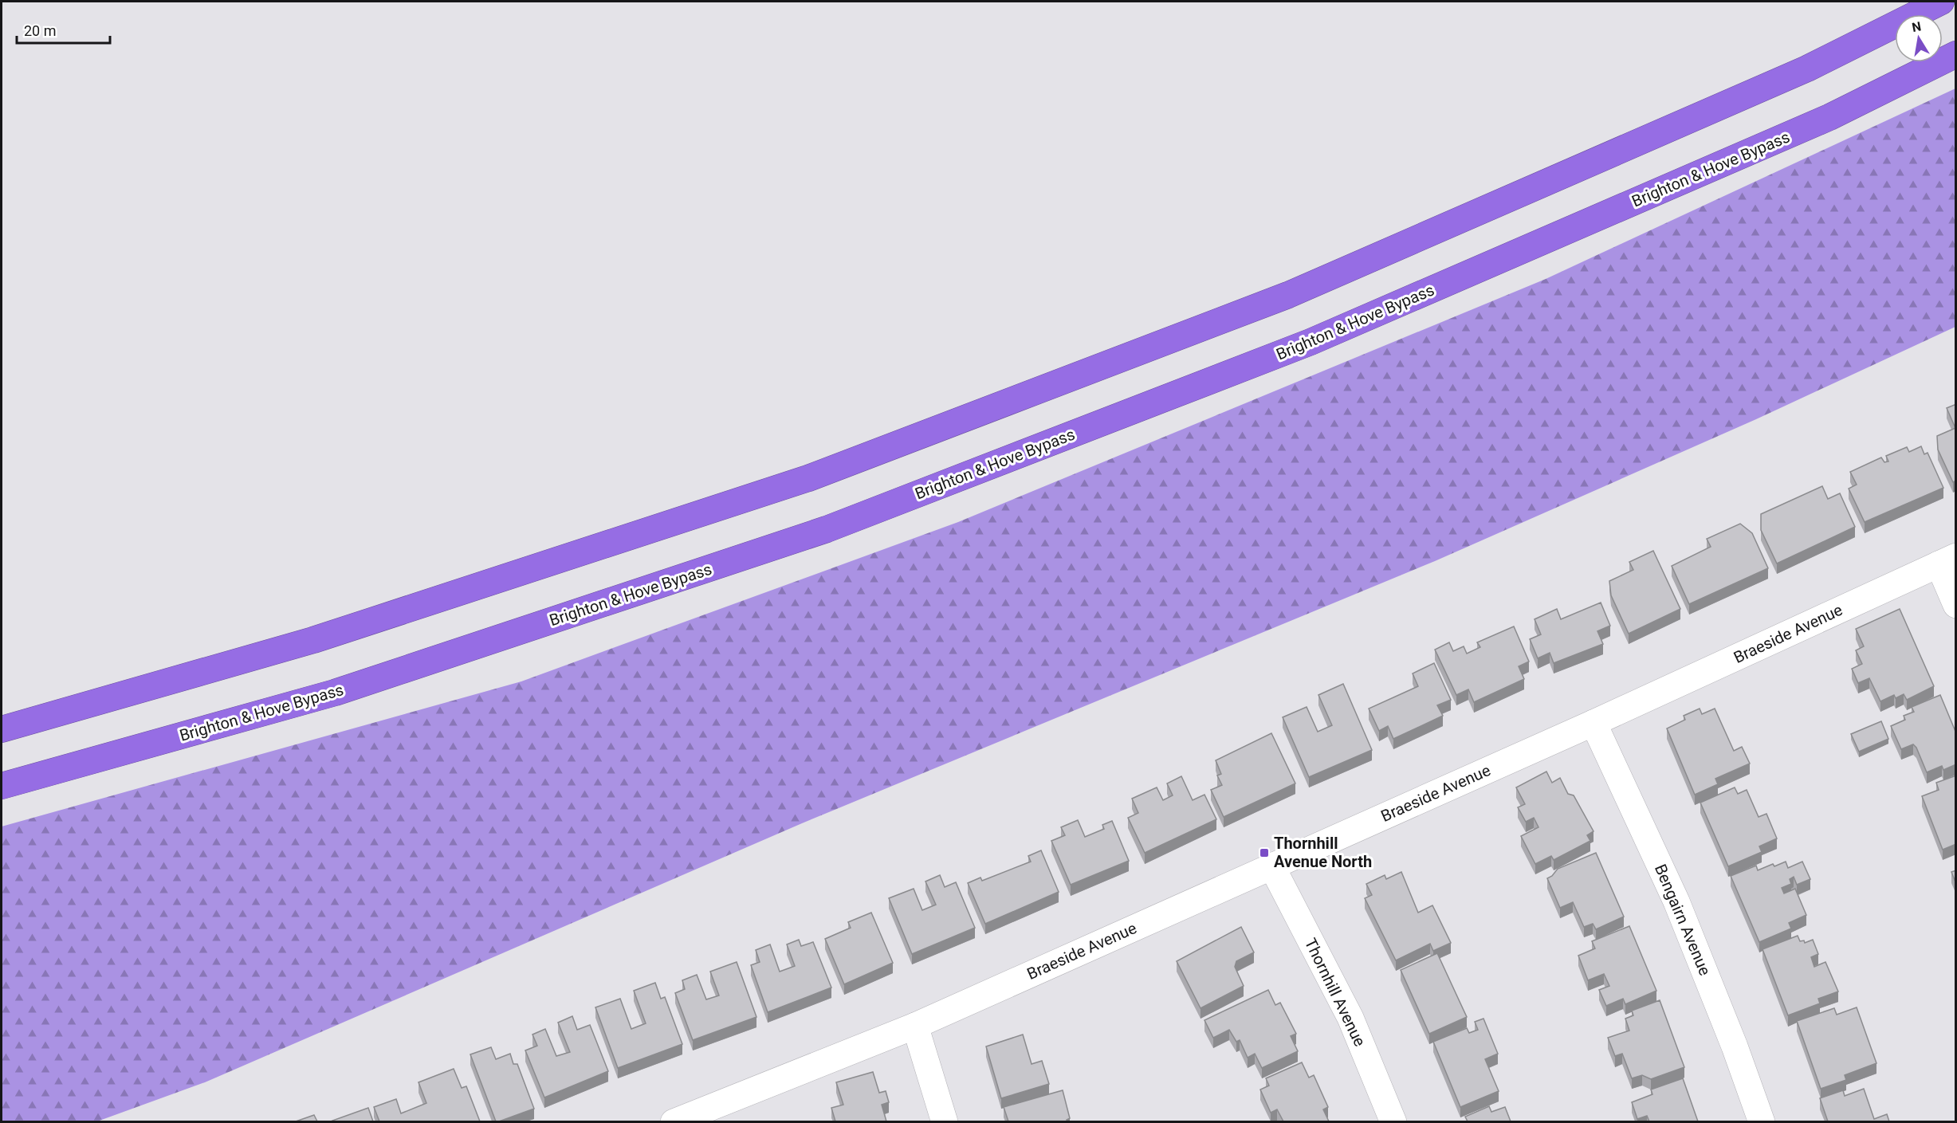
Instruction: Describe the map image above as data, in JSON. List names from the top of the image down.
{
  "streets": {
    "highway": ["Brighton & Hove Bypass"],
    "street": ["Braeside Avenue", "Bengairn Avenue", "Thornhill Avenue"]
  },
  "crossings": [
    ["Braeside Avenue", "Bengairn Avenue"],
    ["Braeside Avenue", "Thornhill Avenue"]
  ],
  "places": {
    "transit": ["Thornhill Avenue North"]
  },
  "scale_bar": "20 m",
  "north": "top"
}
